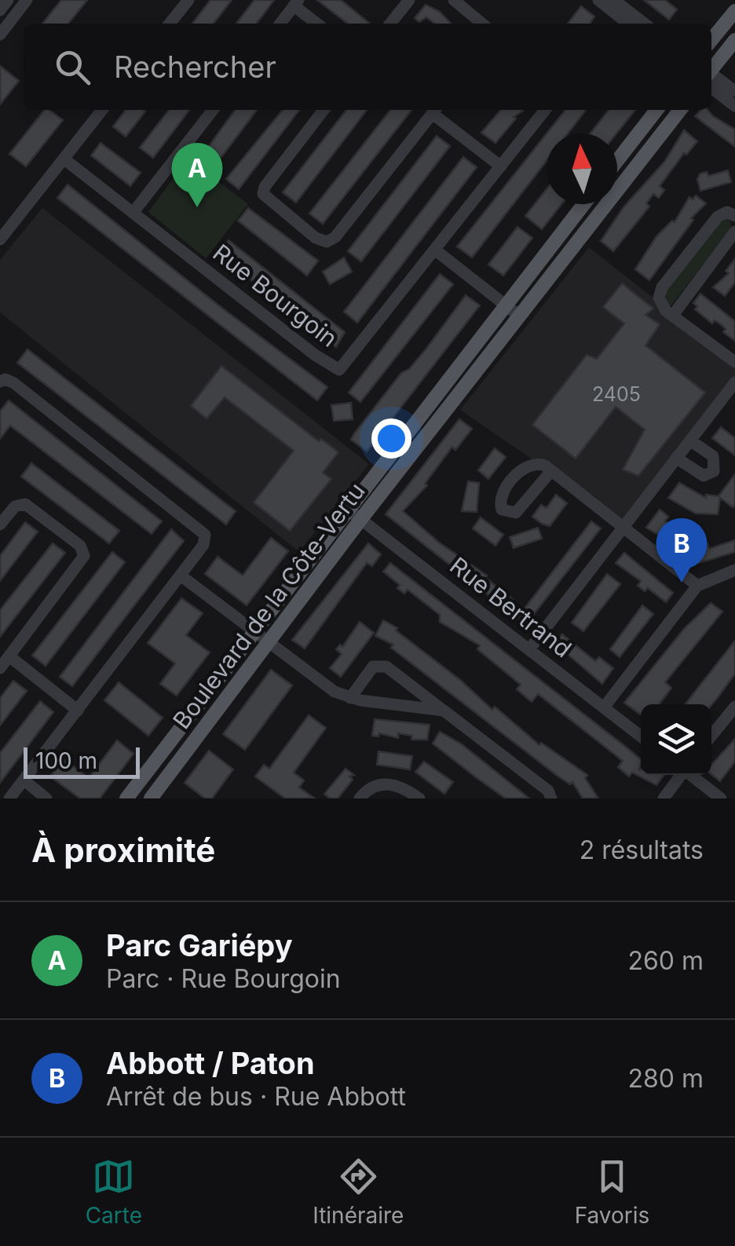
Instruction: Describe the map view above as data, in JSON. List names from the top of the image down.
{
  "streets": {
    "main road": ["Boulevard de la Côte-Vertu"],
    "street": ["Rue Bourgoin", "Rue Bertrand"]
  },
  "crossings": [
    ["Boulevard de la Côte-Vertu", "Rue Bertrand"]
  ],
  "house_numbers": ["2405"],
  "scale_bar": "100 m",
  "north": "top",
  "page": {
    "search": "Rechercher",
    "pins": ["A", "B"],
    "scale": "100 m",
    "heading": ["À proximité", "2 résultats"],
    "list": [
      {
        "mark": "A",
        "name": "Parc Gariépy",
        "note": "Parc · Rue Bourgoin",
        "value": "260 m"
      },
      {
        "mark": "B",
        "name": "Abbott / Paton",
        "note": "Arrêt de bus · Rue Abbott",
        "value": "280 m"
      }
    ],
    "nav": ["Carte", "Itinéraire", "Favoris"]
  }
}
